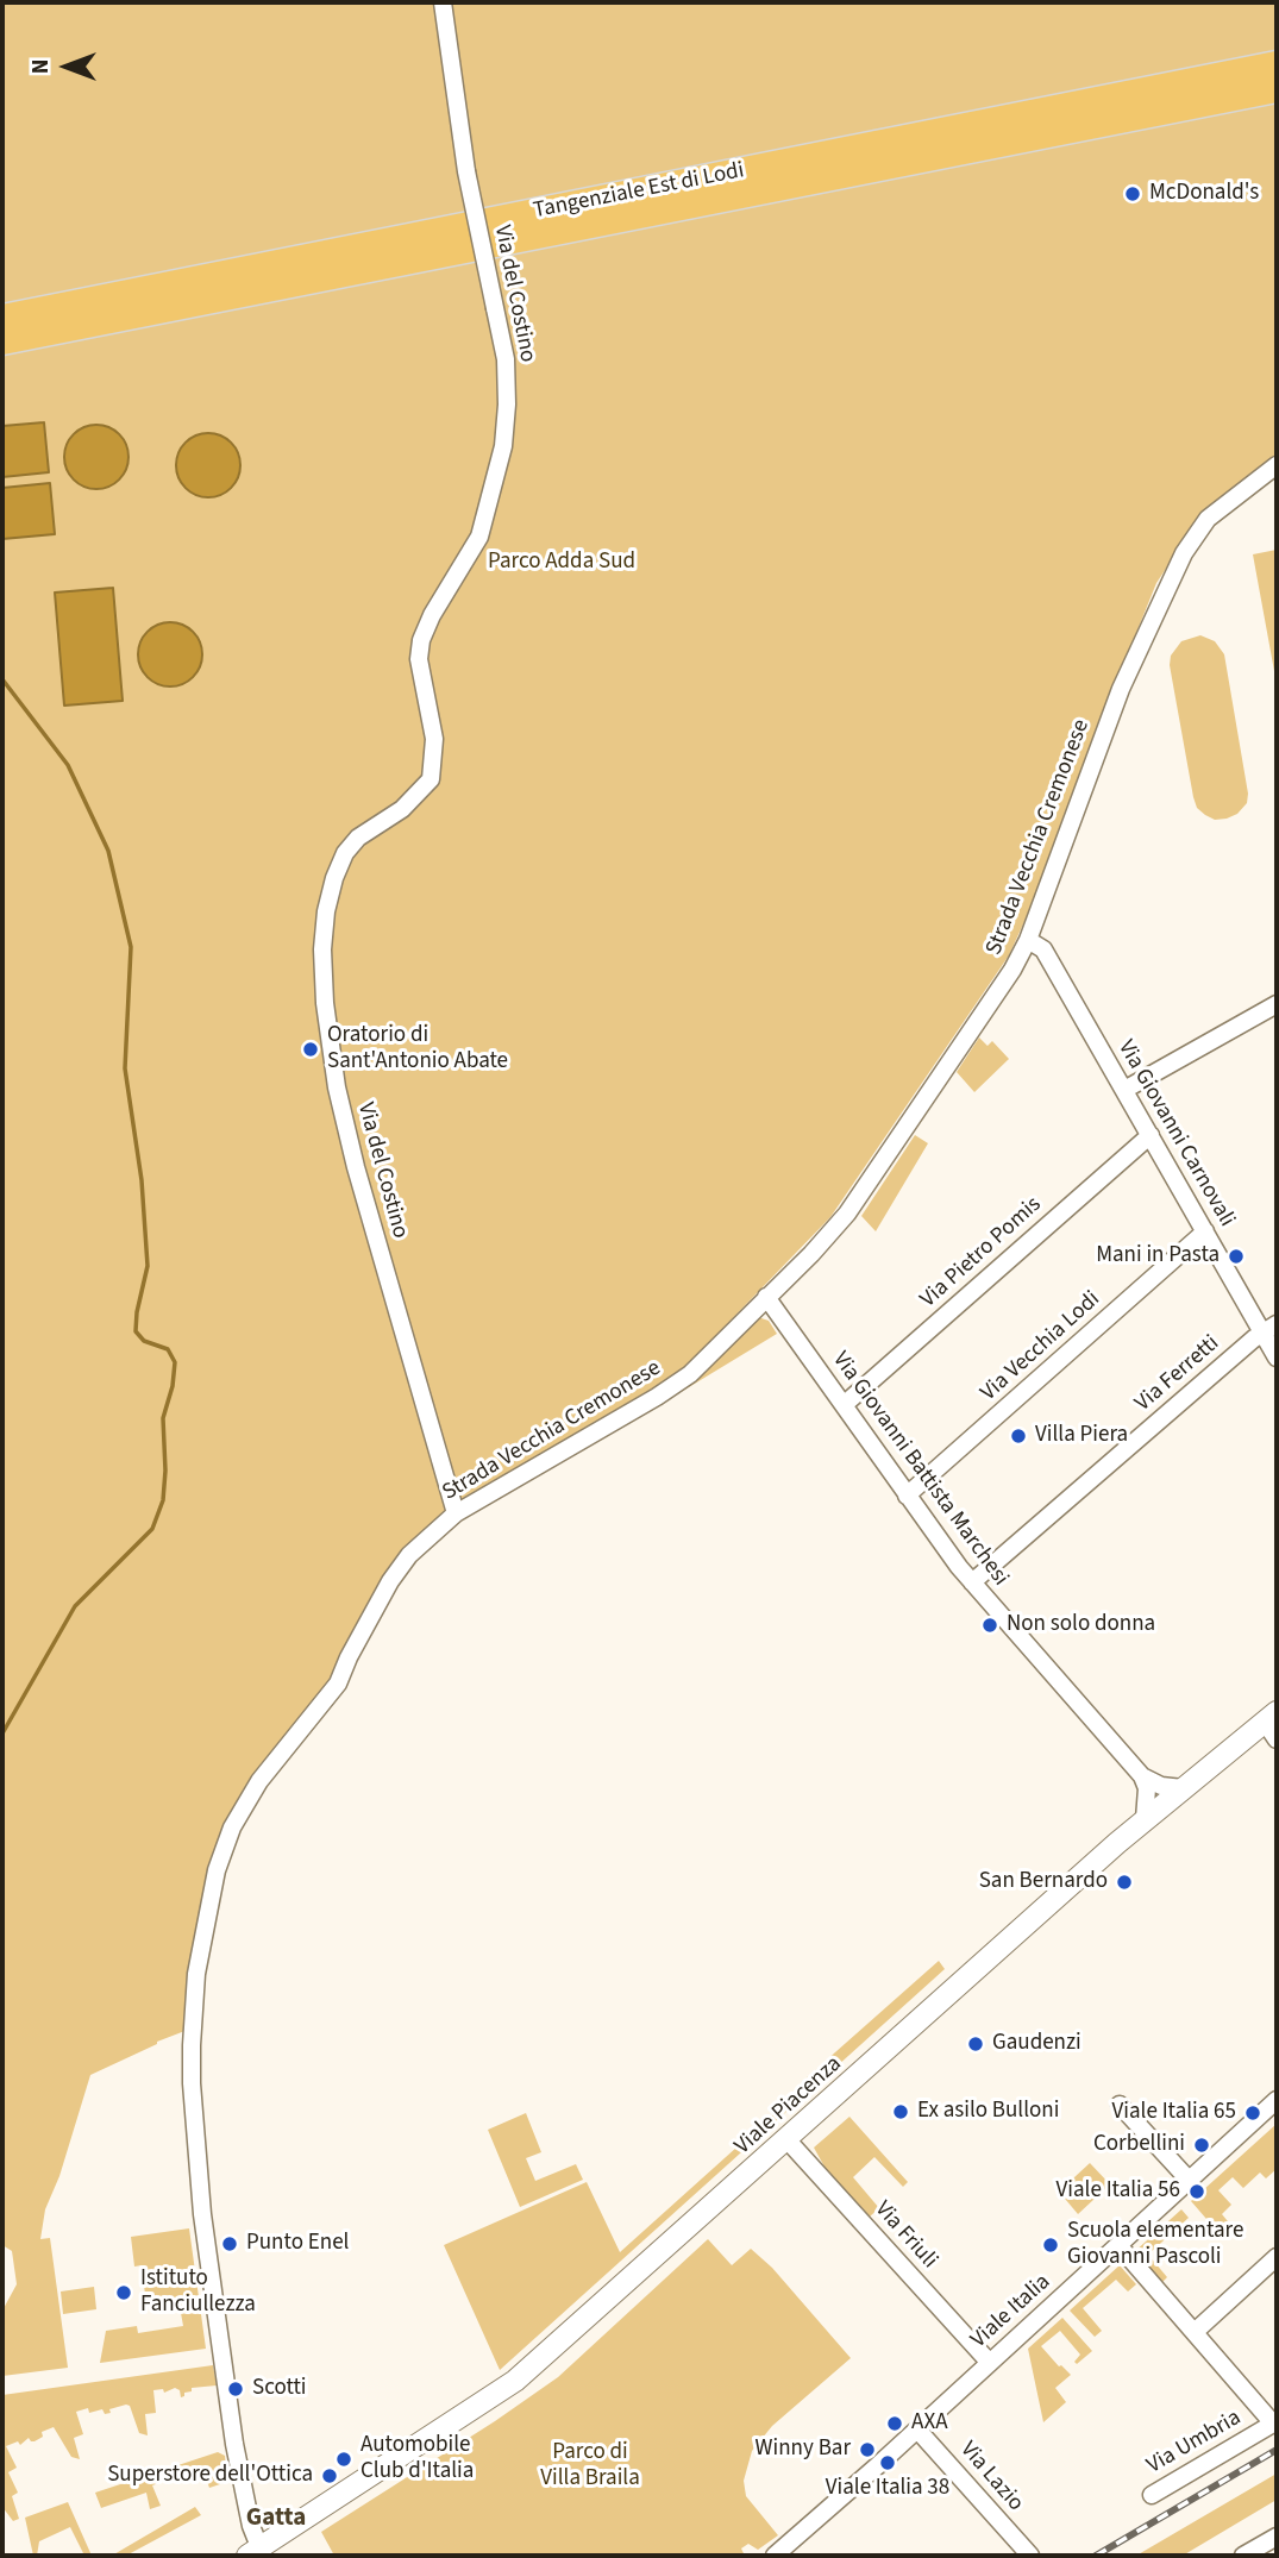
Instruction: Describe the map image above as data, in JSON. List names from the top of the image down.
{
  "streets": {
    "highway": ["Tangenziale Est di Lodi"],
    "street": [
      "Via del Costino",
      "Strada Vecchia Cremonese",
      "Via Giovanni Carnovali",
      "Via Pietro Pomis",
      "Via Vecchia Lodi",
      "Via Ferretti",
      "Via Giovanni Battista Marchesi",
      "Viale Piacenza",
      "Via Friuli",
      "Viale Italia",
      "Via Umbria",
      "Via Lazio"
    ]
  },
  "crossings": [
    ["Via del Costino", "Strada Vecchia Cremonese"],
    ["Strada Vecchia Cremonese", "Via Giovanni Carnovali"],
    ["Strada Vecchia Cremonese", "Via Giovanni Battista Marchesi"],
    ["Strada Vecchia Cremonese", "Viale Piacenza"],
    ["Via Giovanni Carnovali", "Via Pietro Pomis"],
    ["Via Giovanni Carnovali", "Via Vecchia Lodi"],
    ["Via Giovanni Carnovali", "Via Ferretti"],
    ["Via Pietro Pomis", "Via Giovanni Battista Marchesi"],
    ["Via Vecchia Lodi", "Via Giovanni Battista Marchesi"],
    ["Via Ferretti", "Via Giovanni Battista Marchesi"],
    ["Viale Piacenza", "Via Friuli"],
    ["Via Friuli", "Viale Italia"],
    ["Viale Italia", "Via Umbria"],
    ["Viale Italia", "Via Lazio"]
  ],
  "districts": ["Gatta"],
  "parks": ["Parco Adda Sud", "Parco di Villa Braila"],
  "places": [
    "McDonald's",
    "Oratorio di Sant'Antonio Abate",
    "Mani in Pasta",
    "Villa Piera",
    "Non solo donna",
    "San Bernardo",
    "Gaudenzi",
    "Ex asilo Bulloni",
    "Viale Italia 65",
    "Corbellini",
    "Viale Italia 56",
    "Punto Enel",
    "Scuola elementare Giovanni Pascoli",
    "Istituto Fanciullezza",
    "Scotti",
    "AXA",
    "Winny Bar",
    "Automobile Club d'Italia",
    "Viale Italia 38",
    "Superstore dell'Ottica"
  ],
  "north": "left"
}
